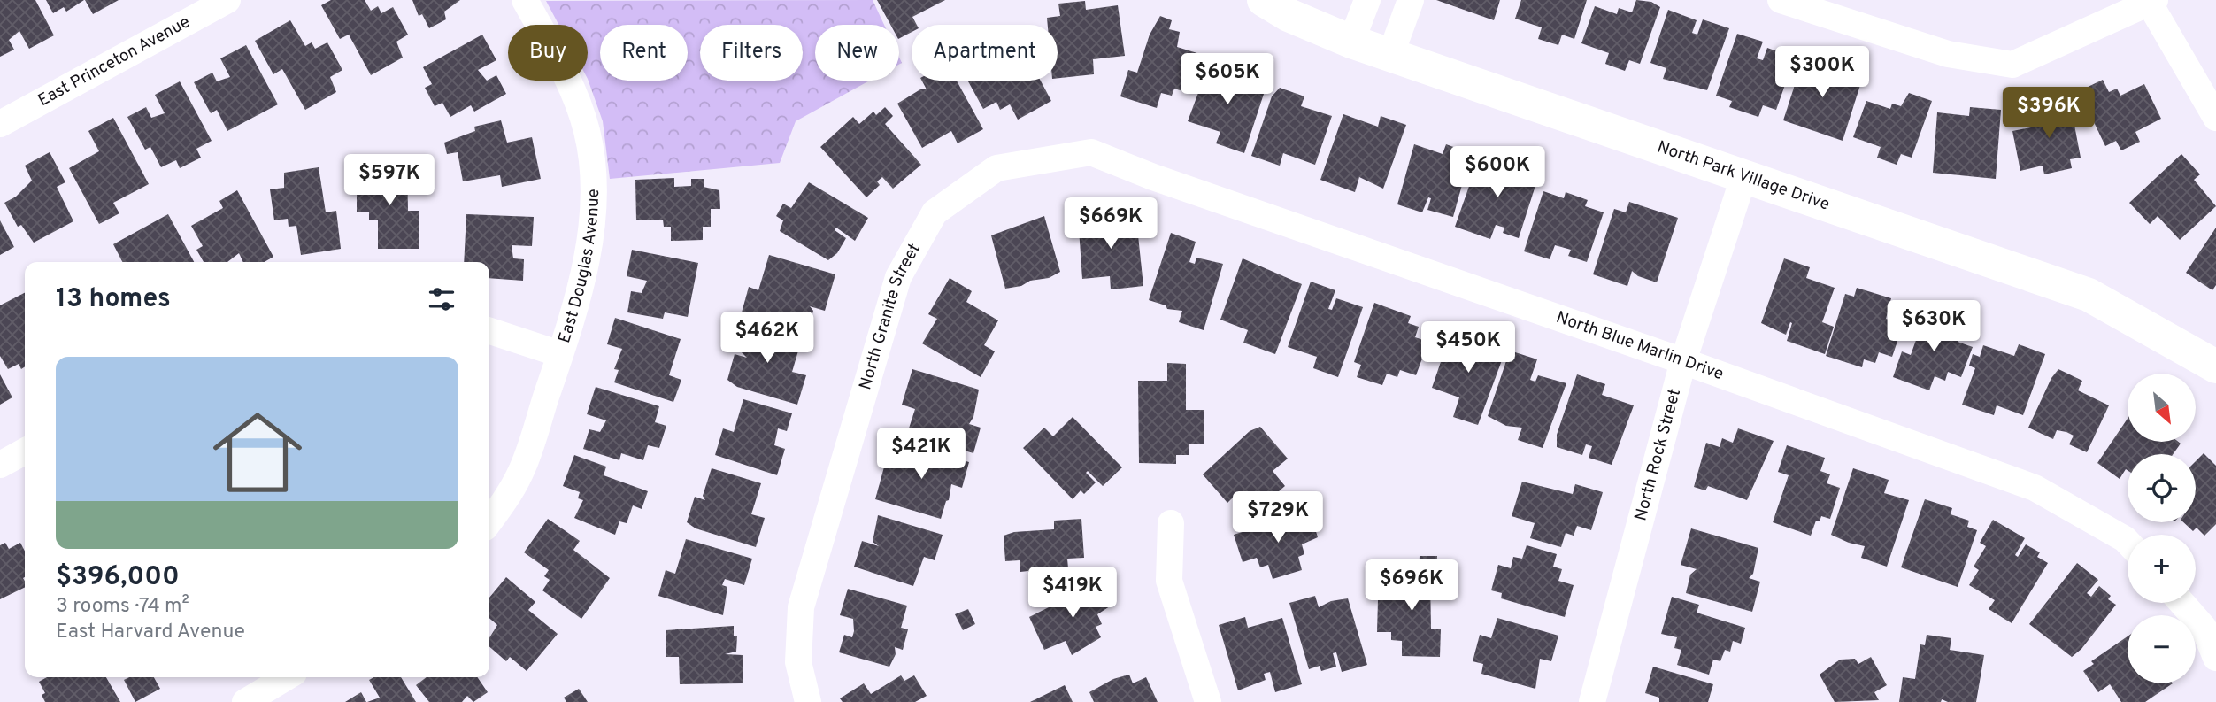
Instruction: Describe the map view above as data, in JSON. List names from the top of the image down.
{
  "streets": {
    "street": [
      "East Princeton Avenue",
      "North Park Village Drive",
      "East Douglas Avenue",
      "North Granite Street",
      "North Blue Marlin Drive",
      "North Rock Street"
    ]
  },
  "crossings": [
    ["North Park Village Drive", "North Rock Street"],
    ["North Granite Street", "North Blue Marlin Drive"],
    ["North Blue Marlin Drive", "North Rock Street"]
  ],
  "north": "bottom right",
  "page": {
    "chip": [
      "Buy",
      "Rent",
      "Filters",
      "New",
      "Apartment"
    ],
    "price": [
      "$300K",
      "$605K",
      "$396K",
      "$600K",
      "$597K",
      "$669K",
      "$630K",
      "$462K",
      "$450K",
      "$421K",
      "$729K",
      "$696K",
      "$419K"
    ],
    "heading": "13 homes",
    "list": [
      {
        "name": "$396,000",
        "note": "3 rooms · 74 m² · East Harvard Avenue"
      }
    ],
    "map_buttons": ["+", "−"]
  }
}
